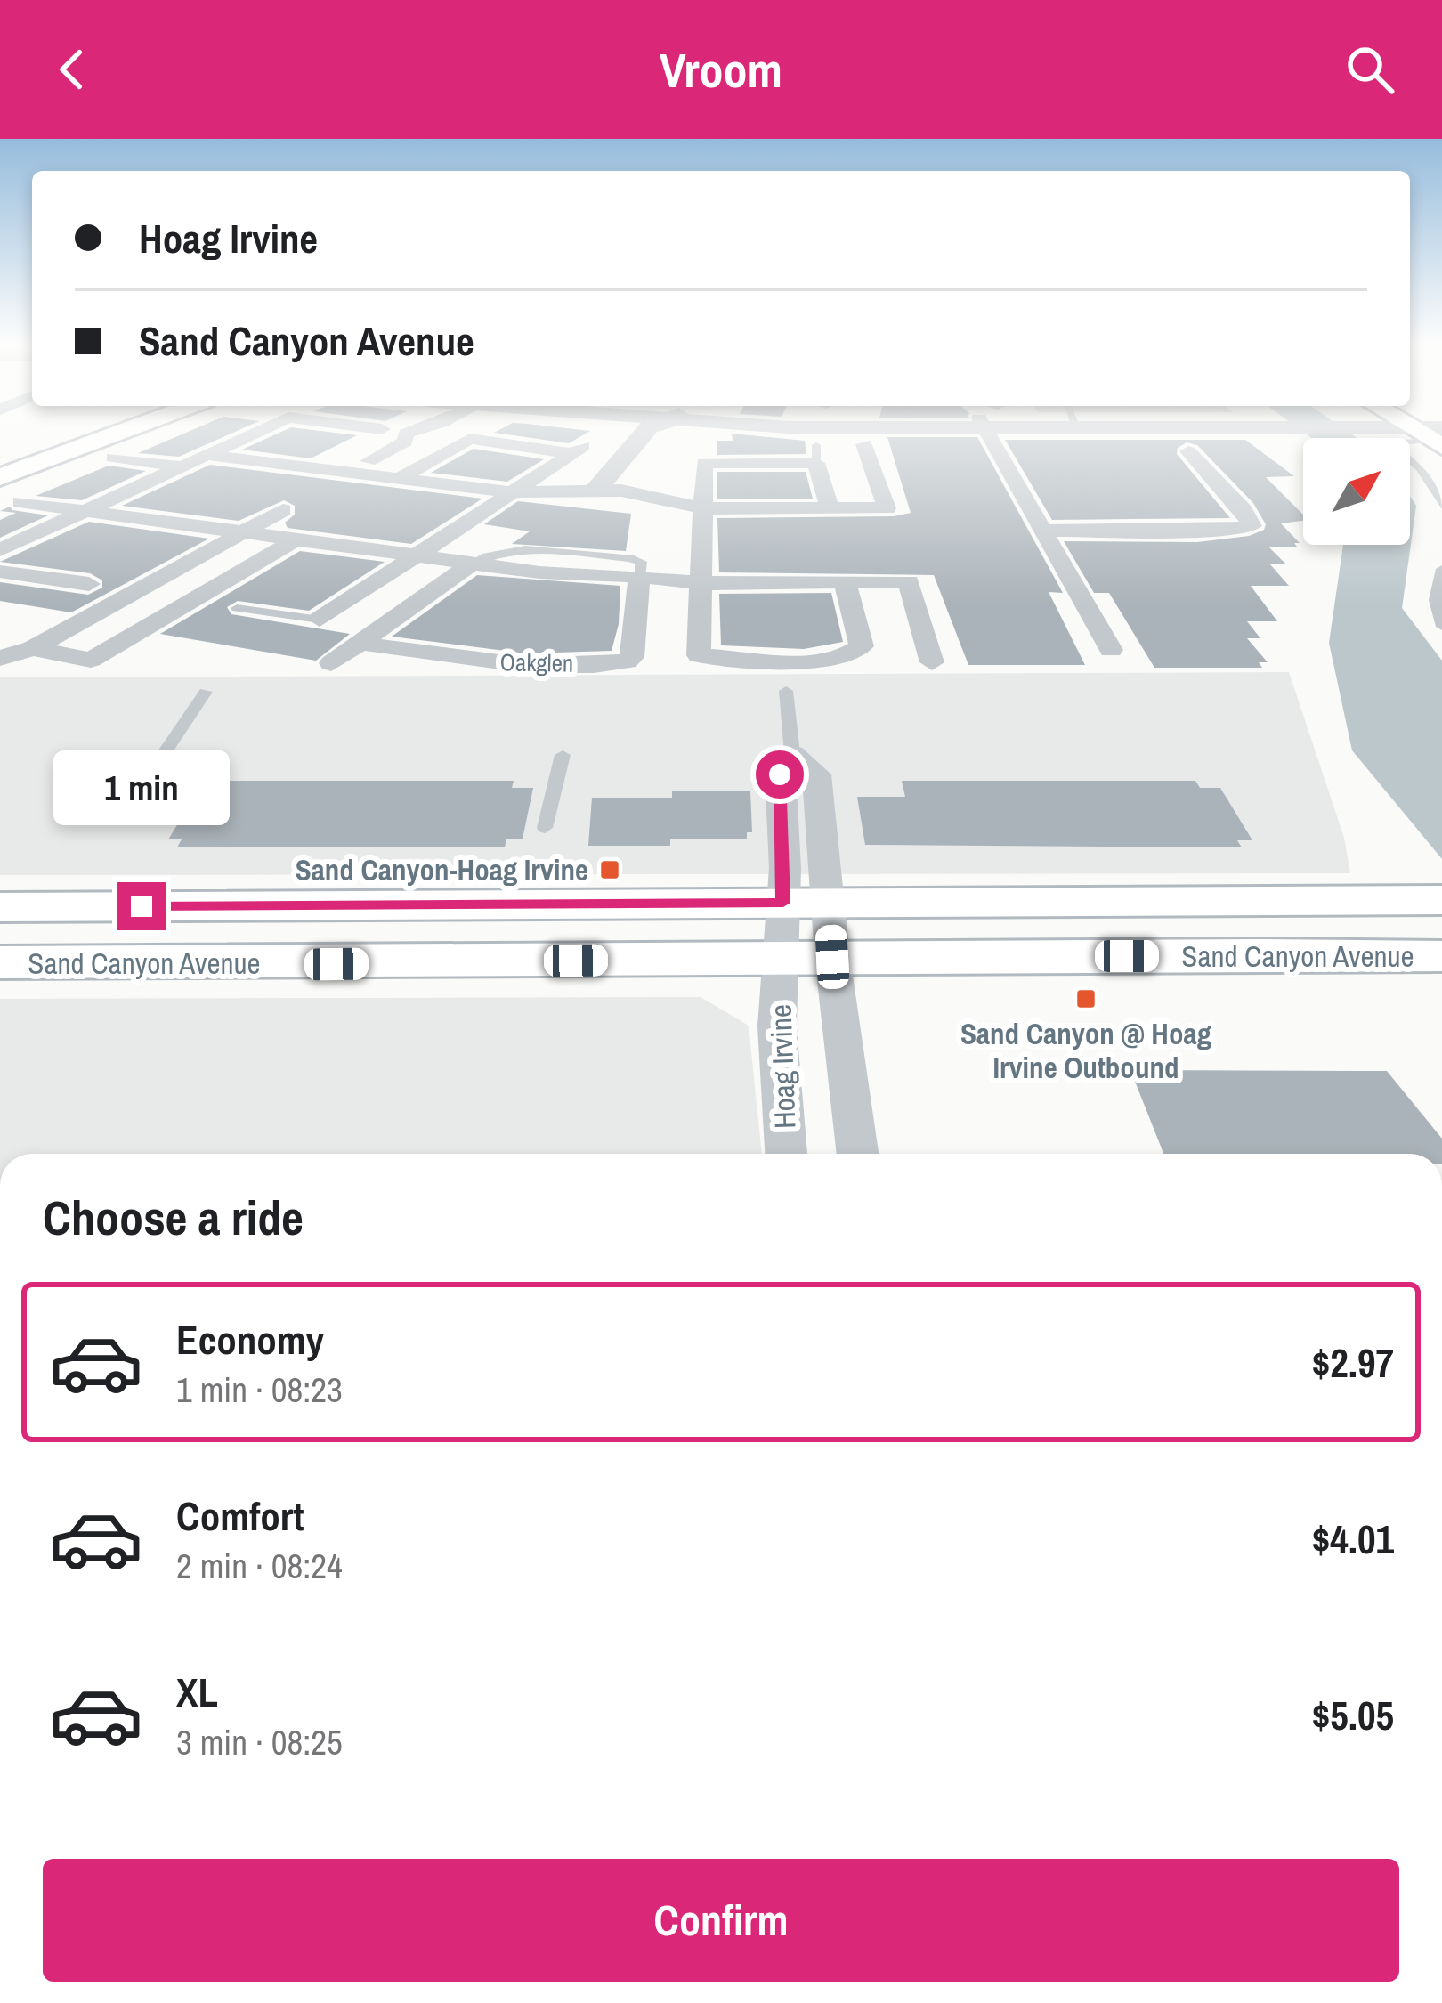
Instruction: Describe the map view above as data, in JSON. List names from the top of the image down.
{
  "streets": {
    "main road": ["Sand Canyon Avenue"],
    "street": ["Oakglen", "Hoag Irvine"]
  },
  "crossings": [
    ["Sand Canyon Avenue", "Hoag Irvine"]
  ],
  "places": {
    "transit": ["Sand Canyon-Hoag Irvine", "Sand Canyon @ Hoag Irvine Outbound"]
  },
  "north": "top right",
  "page": {
    "header": "Vroom",
    "banner": ["Hoag Irvine", "Sand Canyon Avenue"],
    "bubble": "1 min",
    "heading": "Choose a ride",
    "list": [
      {
        "name": "Economy",
        "note": "1 min · 08:23",
        "value": "$2.97"
      },
      {
        "name": "Comfort",
        "note": "2 min · 08:24",
        "value": "$4.01"
      },
      {
        "name": "XL",
        "note": "3 min · 08:25",
        "value": "$5.05"
      }
    ],
    "buttons": "Confirm"
  }
}
